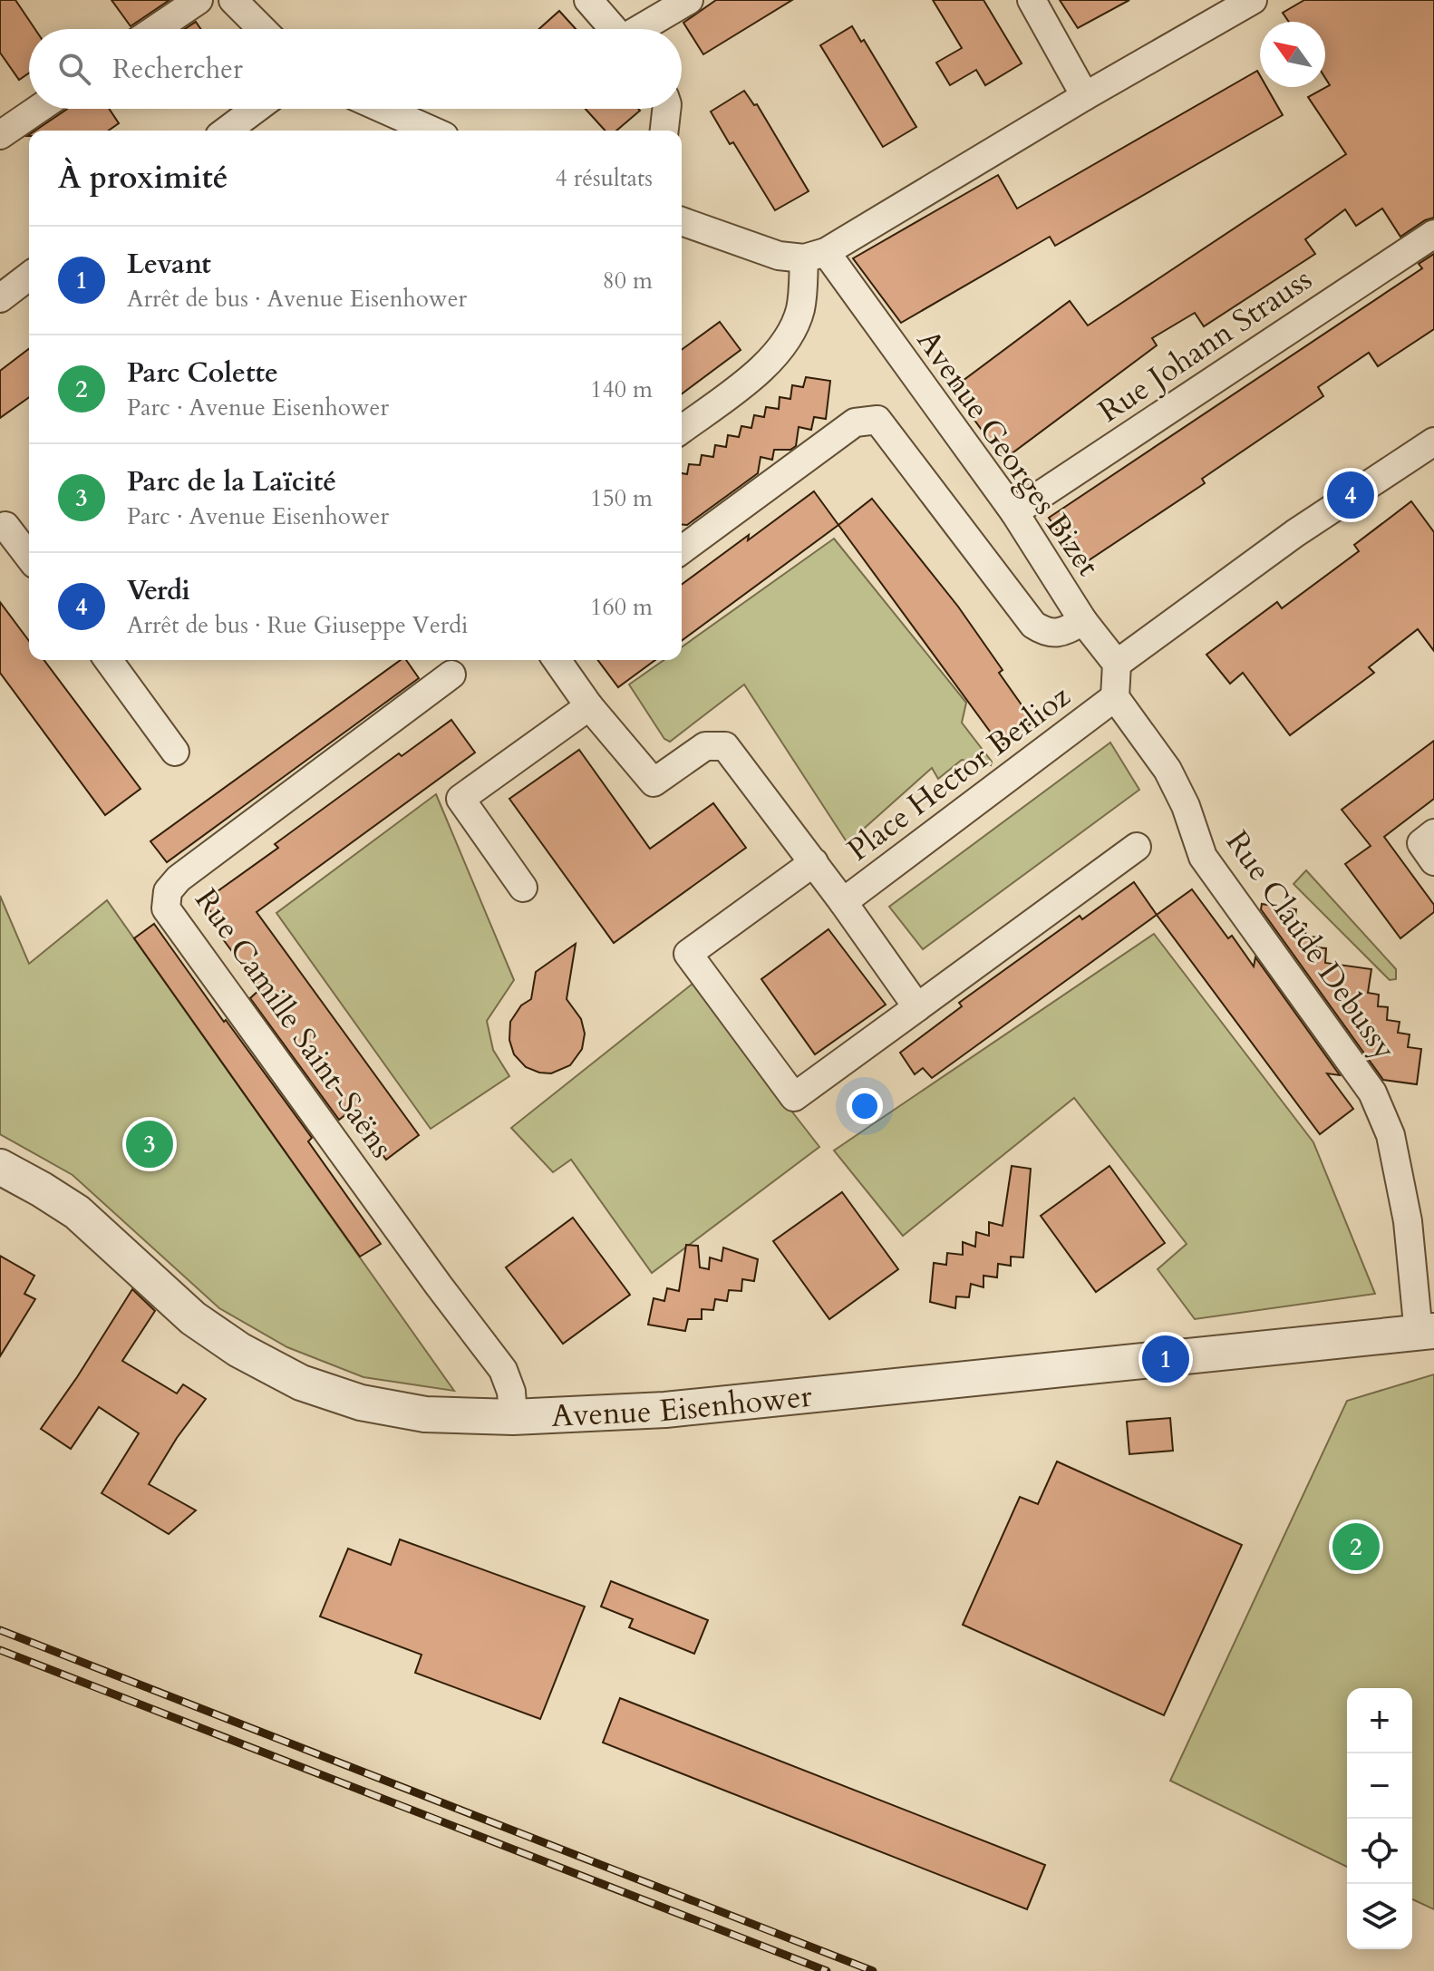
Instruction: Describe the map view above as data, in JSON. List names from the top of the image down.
{
  "streets": {
    "street": [
      "Rue Johann Strauss",
      "Avenue Georges Bizet",
      "Place Hector Berlioz",
      "Rue Claude Debussy",
      "Rue Camille Saint-Saëns",
      "Avenue Eisenhower"
    ]
  },
  "crossings": [
    ["Rue Johann Strauss", "Avenue Georges Bizet"],
    ["Place Hector Berlioz", "Rue Claude Debussy"],
    ["Rue Claude Debussy", "Avenue Eisenhower"],
    ["Rue Camille Saint-Saëns", "Avenue Eisenhower"]
  ],
  "north": "top left",
  "page": {
    "search": "Rechercher",
    "heading": ["À proximité", "4 résultats"],
    "list": [
      {
        "mark": "1",
        "name": "Levant",
        "note": "Arrêt de bus · Avenue Eisenhower",
        "value": "80 m"
      },
      {
        "mark": "2",
        "name": "Parc Colette",
        "note": "Parc · Avenue Eisenhower",
        "value": "140 m"
      },
      {
        "mark": "3",
        "name": "Parc de la Laïcité",
        "note": "Parc · Avenue Eisenhower",
        "value": "150 m"
      },
      {
        "mark": "4",
        "name": "Verdi",
        "note": "Arrêt de bus · Rue Giuseppe Verdi",
        "value": "160 m"
      }
    ],
    "pins": [
      "4",
      "3",
      "1",
      "2"
    ],
    "map_buttons": ["+", "−"]
  }
}
